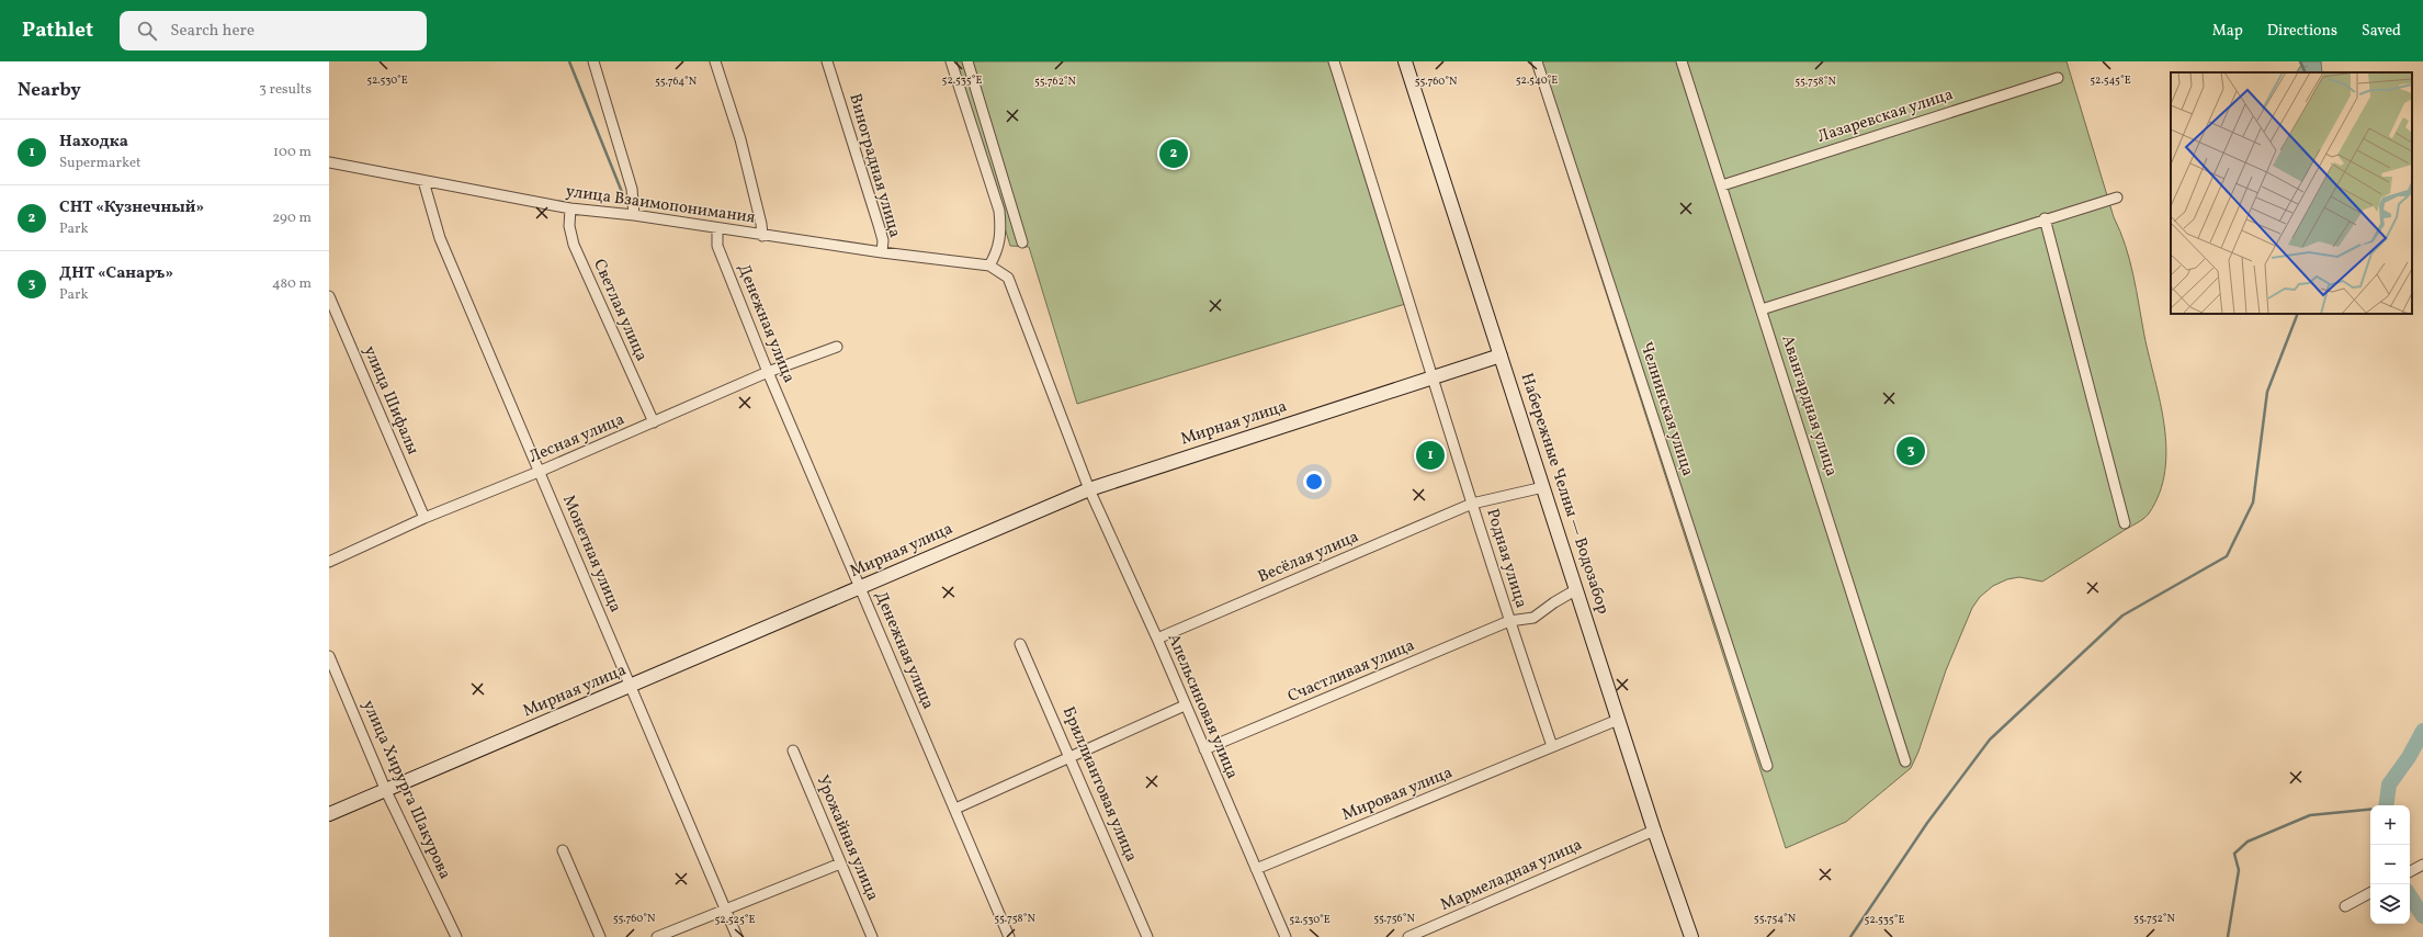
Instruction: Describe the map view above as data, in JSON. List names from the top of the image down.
{
  "streets": {
    "street": [
      "Лазаревская улица",
      "Виноградная улица",
      "улица Взаимопонимания",
      "Светлая улица",
      "Денежная улица",
      "улица Шифалы",
      "Авангардная улица",
      "Челнинская улица",
      "Мирная улица",
      "Лесная улица",
      "Набережные Челны — Водозабор",
      "Монетная улица",
      "Весёлая улица",
      "Родная улица",
      "Счастливая улица",
      "Апельсиновая улица",
      "Бриллиантовая улица",
      "улица Хирурга Шакурова",
      "Мировая улица",
      "Урожайная улица",
      "Мармеладная улица"
    ]
  },
  "crossings": [
    ["Лазаревская улица", "Авангардная улица"],
    ["Виноградная улица", "улица Взаимопонимания"],
    ["улица Взаимопонимания", "Светлая улица"],
    ["улица Взаимопонимания", "Денежная улица"],
    ["улица Взаимопонимания", "Монетная улица"],
    ["улица Взаимопонимания", "Апельсиновая улица"],
    ["Светлая улица", "Лесная улица"],
    ["Денежная улица", "Мирная улица"],
    ["Денежная улица", "Лесная улица"],
    ["улица Шифалы", "Лесная улица"],
    ["Мирная улица", "Набережные Челны — Водозабор"],
    ["Мирная улица", "Монетная улица"],
    ["Мирная улица", "Родная улица"],
    ["Мирная улица", "Апельсиновая улица"],
    ["Мирная улица", "улица Хирурга Шакурова"],
    ["Лесная улица", "Монетная улица"],
    ["Набережные Челны — Водозабор", "Весёлая улица"],
    ["Набережные Челны — Водозабор", "Счастливая улица"],
    ["Набережные Челны — Водозабор", "Мировая улица"],
    ["Набережные Челны — Водозабор", "Мармеладная улица"],
    ["Весёлая улица", "Родная улица"],
    ["Весёлая улица", "Апельсиновая улица"],
    ["Родная улица", "Счастливая улица"],
    ["Родная улица", "Мировая улица"],
    ["Счастливая улица", "Апельсиновая улица"],
    ["Апельсиновая улица", "Мировая улица"]
  ],
  "page": {
    "header": "Pathlet",
    "search": "Search here",
    "nav": ["Map", "Directions", "Saved"],
    "heading": ["Nearby", "3 results"],
    "list": [
      {
        "mark": "1",
        "name": "Находка",
        "note": "Supermarket",
        "value": "100 m"
      },
      {
        "mark": "2",
        "name": "СНТ «Кузнечный»",
        "note": "Park",
        "value": "290 m"
      },
      {
        "mark": "3",
        "name": "ДНТ «Санаръ»",
        "note": "Park",
        "value": "480 m"
      }
    ],
    "pins": ["2", "3", "1"],
    "map_buttons": ["+", "−"]
  },
  "coordinates": [
    "52.530°E",
    "52.535°E",
    "52.540°E",
    "52.545°E",
    "55.764°N",
    "55.762°N",
    "55.760°N",
    "55.758°N",
    "55.756°N",
    "55.754°N",
    "55.752°N",
    "52.525°E"
  ]
}
